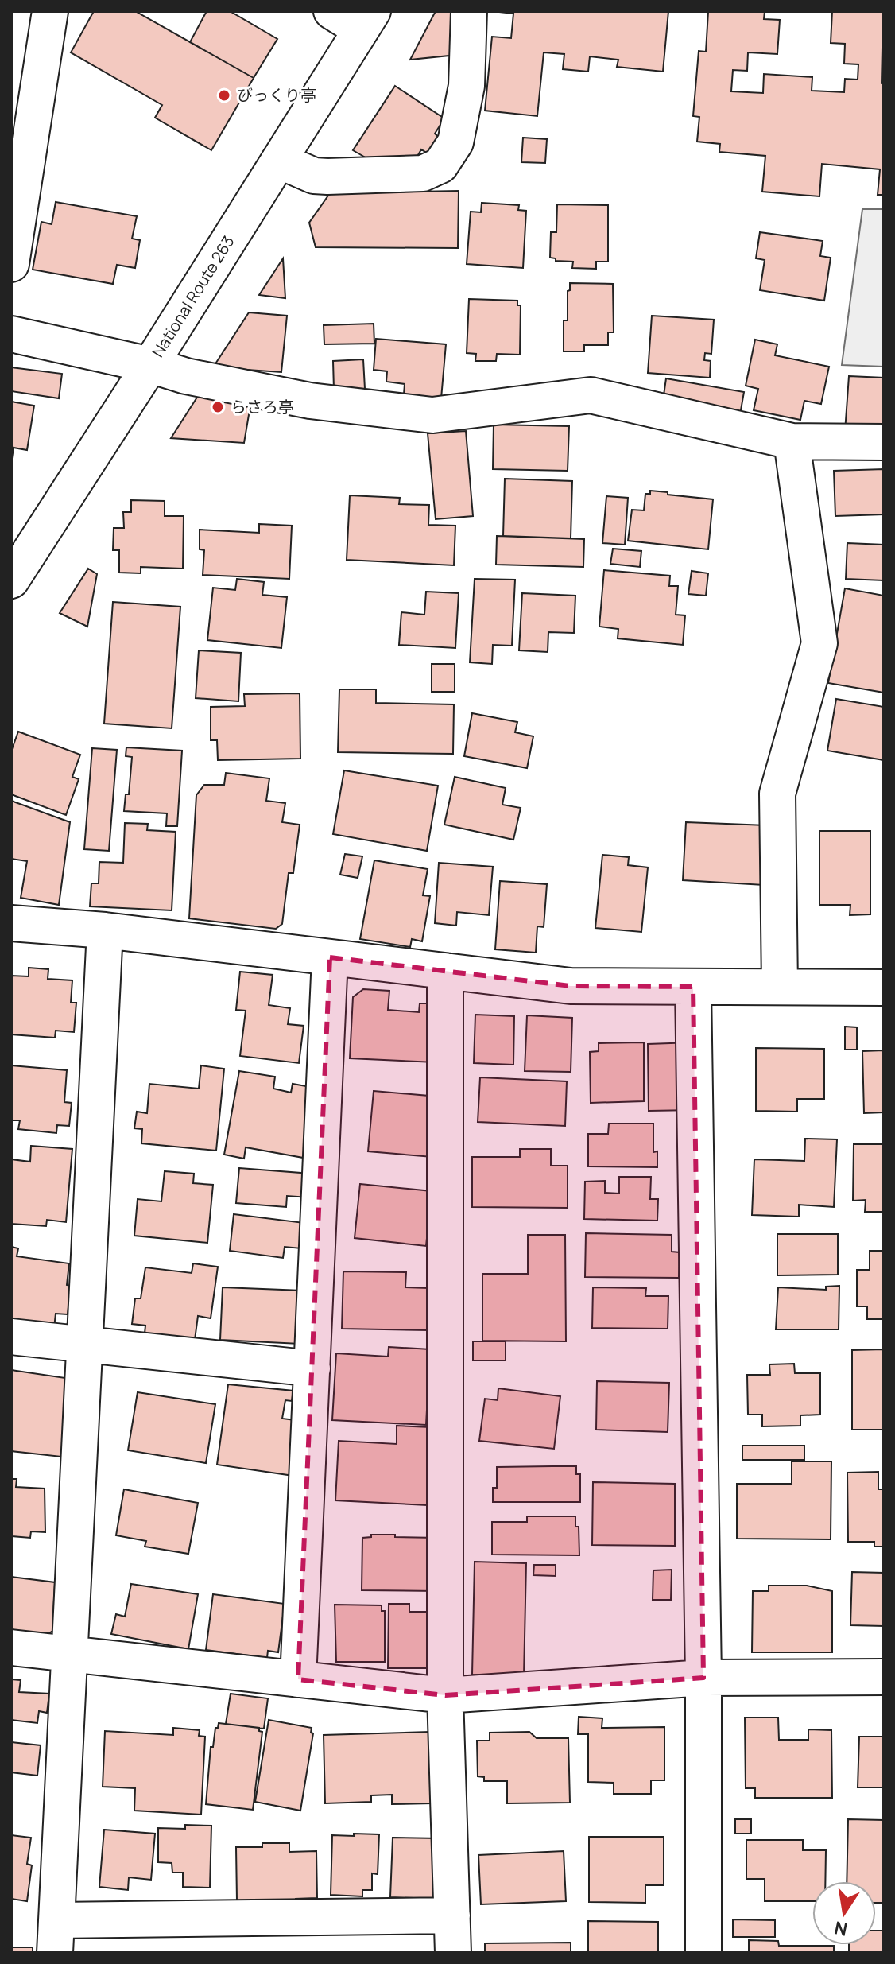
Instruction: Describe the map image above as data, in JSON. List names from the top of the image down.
{
  "streets": {
    "main road": ["National Route 263"]
  },
  "places": ["びっくり亭", "らさろ亭"],
  "north": "bottom"
}
